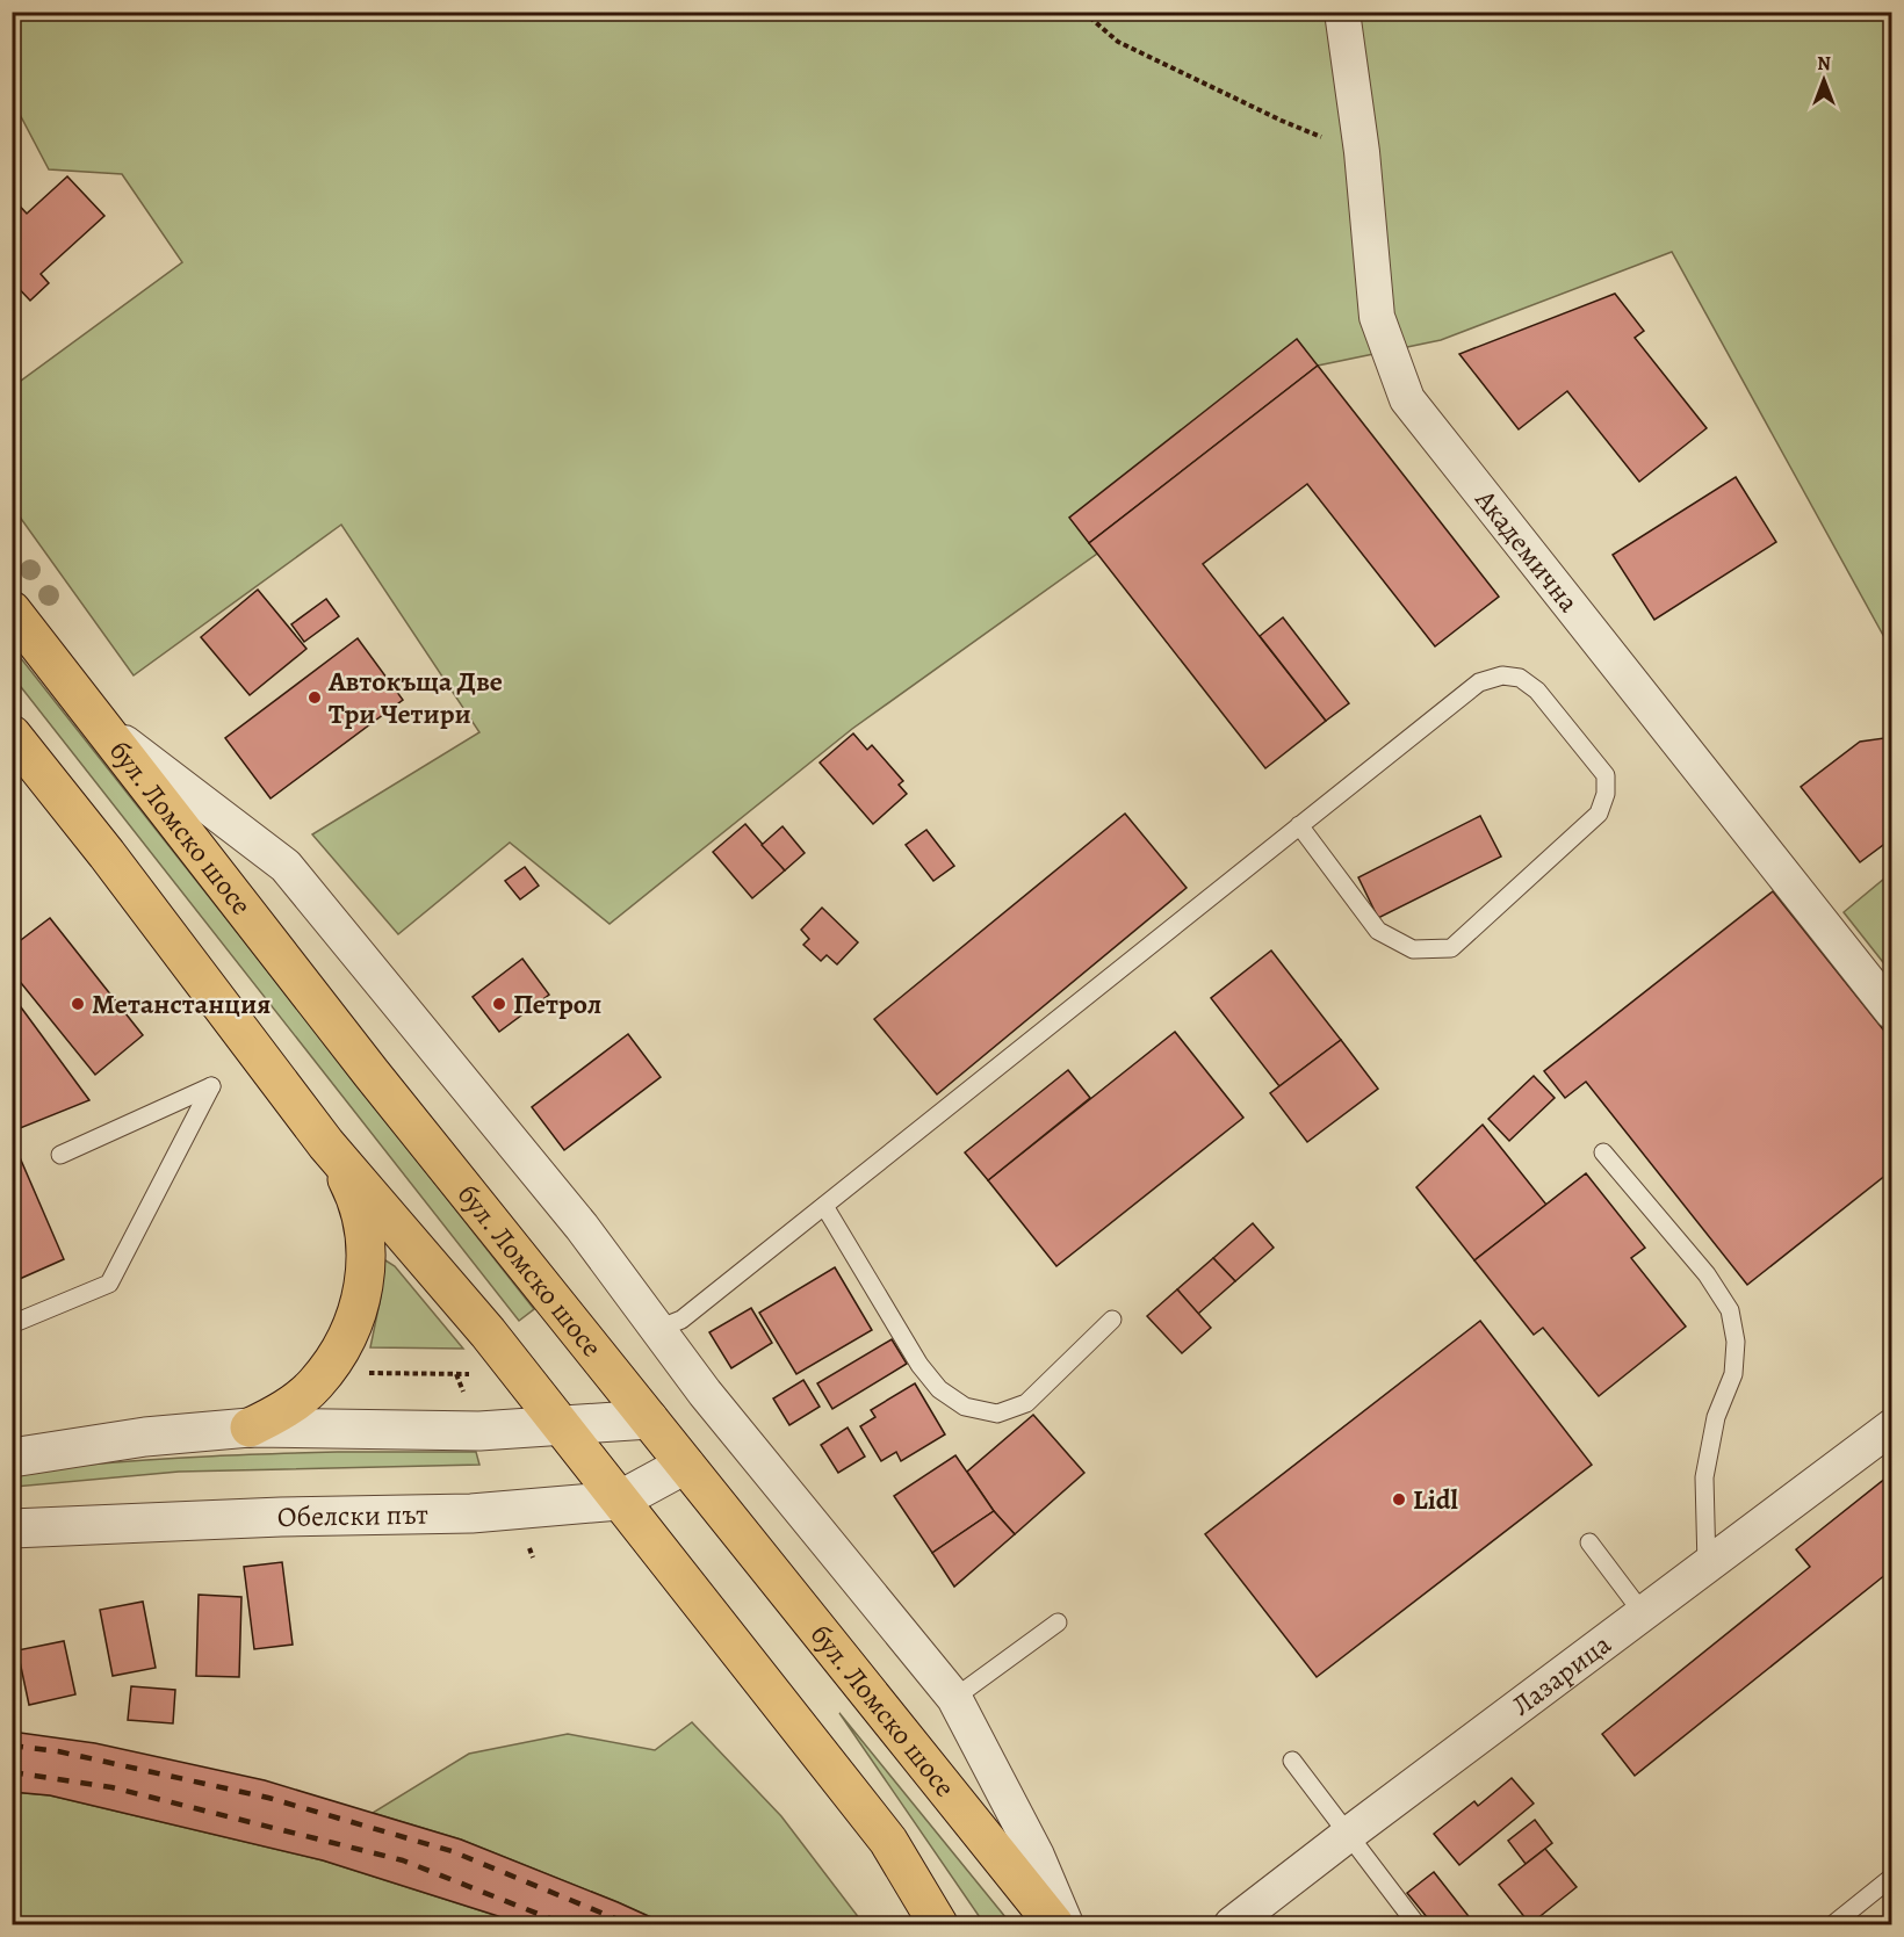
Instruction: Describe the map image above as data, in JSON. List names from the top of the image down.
{
  "streets": {
    "main road": ["бул. Ломско шосе"],
    "street": ["Академична", "Обелски път", "Лазарица"]
  },
  "crossings": [
    ["бул. Ломско шосе", "Обелски път"]
  ],
  "places": [
    "Автокъща Две Три Четири",
    "Метанстанция",
    "Петрол",
    "Lidl"
  ],
  "north": "top"
}
